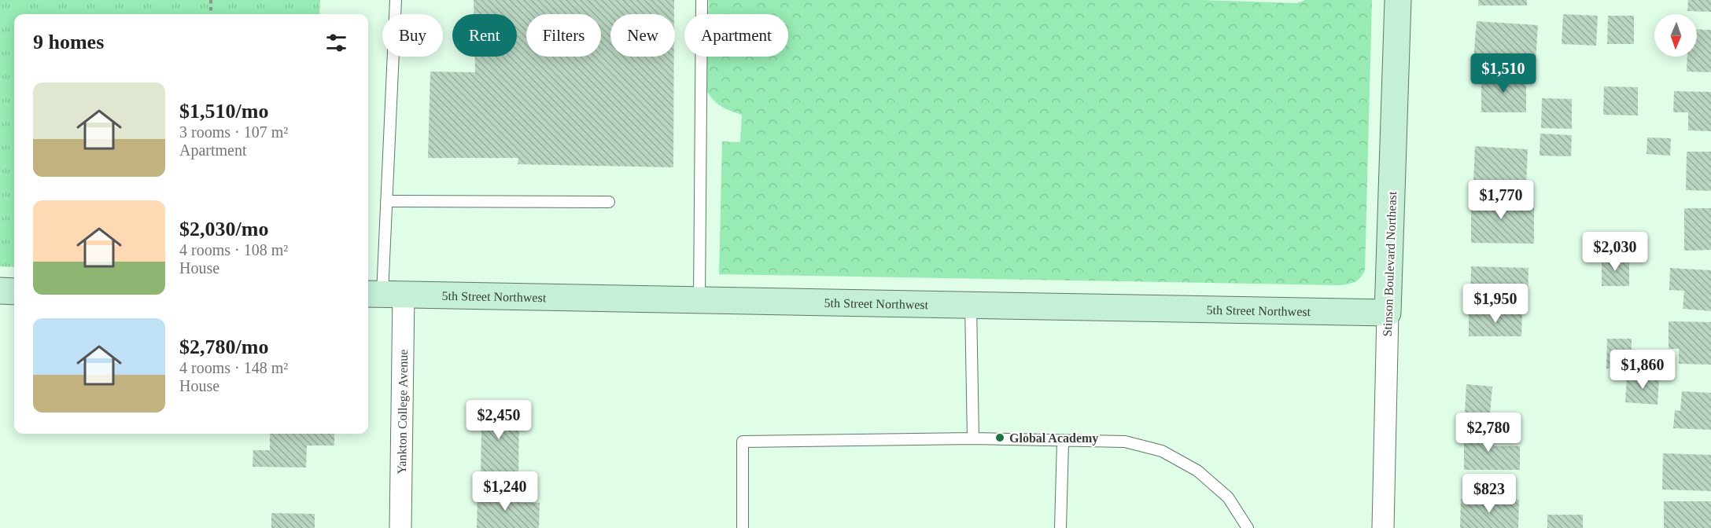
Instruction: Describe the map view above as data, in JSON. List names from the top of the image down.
{
  "streets": {
    "street": ["Stinson Boulevard Northeast", "5th Street Northwest", "Yankton College Avenue"]
  },
  "crossings": [
    ["Stinson Boulevard Northeast", "5th Street Northwest"],
    ["5th Street Northwest", "Yankton College Avenue"]
  ],
  "places": ["Global Academy"],
  "north": "bottom",
  "page": {
    "chip": [
      "Buy",
      "Rent",
      "Filters",
      "New",
      "Apartment"
    ],
    "heading": "9 homes",
    "price": [
      "$1,510",
      "$1,770",
      "$2,030",
      "$1,950",
      "$1,860",
      "$2,450",
      "$2,780",
      "$1,240",
      "$823"
    ],
    "list": [
      {
        "name": "$1,510/mo",
        "note": "3 rooms · 107 m² · Apartment"
      },
      {
        "name": "$2,030/mo",
        "note": "4 rooms · 108 m² · House"
      },
      {
        "name": "$2,780/mo",
        "note": "4 rooms · 148 m² · House"
      }
    ]
  }
}
